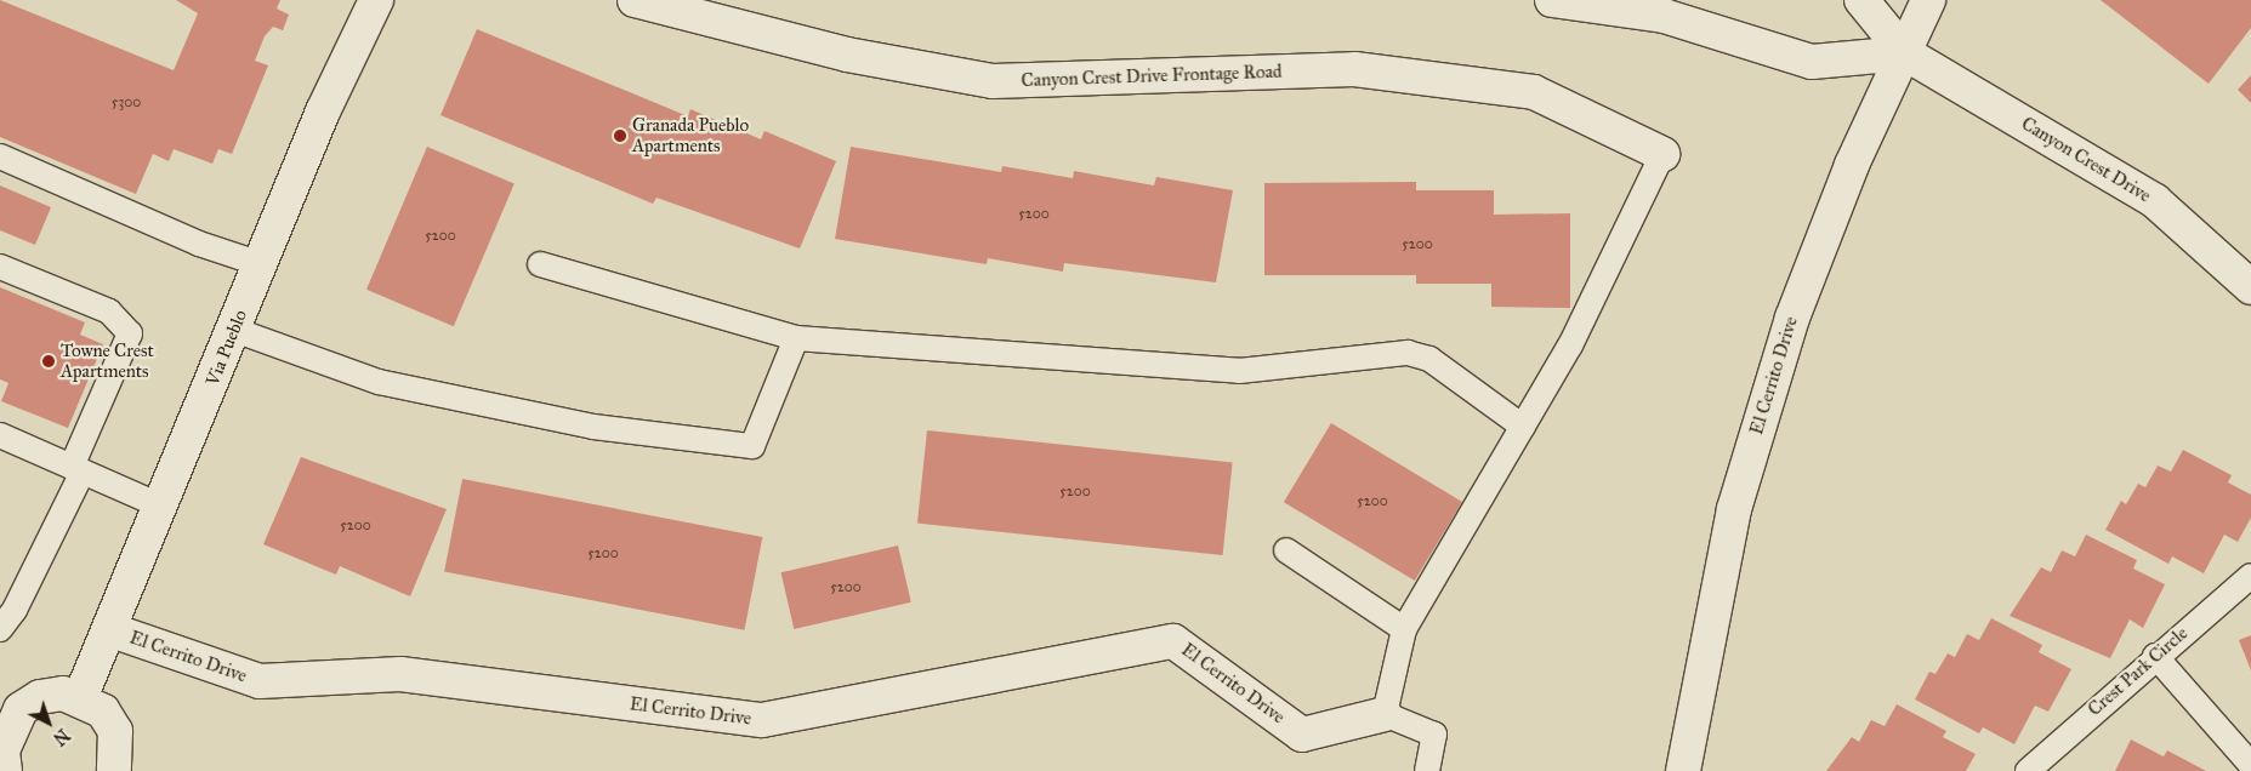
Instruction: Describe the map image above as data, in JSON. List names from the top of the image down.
{
  "streets": {
    "street": [
      "Canyon Crest Drive Frontage Road",
      "Canyon Crest Drive",
      "Via Pueblo",
      "El Cerrito Drive"
    ],
    "lane": ["Crest Park Circle"]
  },
  "crossings": [
    ["Canyon Crest Drive", "El Cerrito Drive"],
    ["Via Pueblo", "El Cerrito Drive"]
  ],
  "places": ["Granada Pueblo Apartments", "Towne Crest Apartments"],
  "house_numbers": [
    "5300",
    "5200",
    "5200",
    "5200",
    "5200",
    "5200",
    "5200",
    "5200",
    "5200"
  ],
  "north": "bottom right"
}
